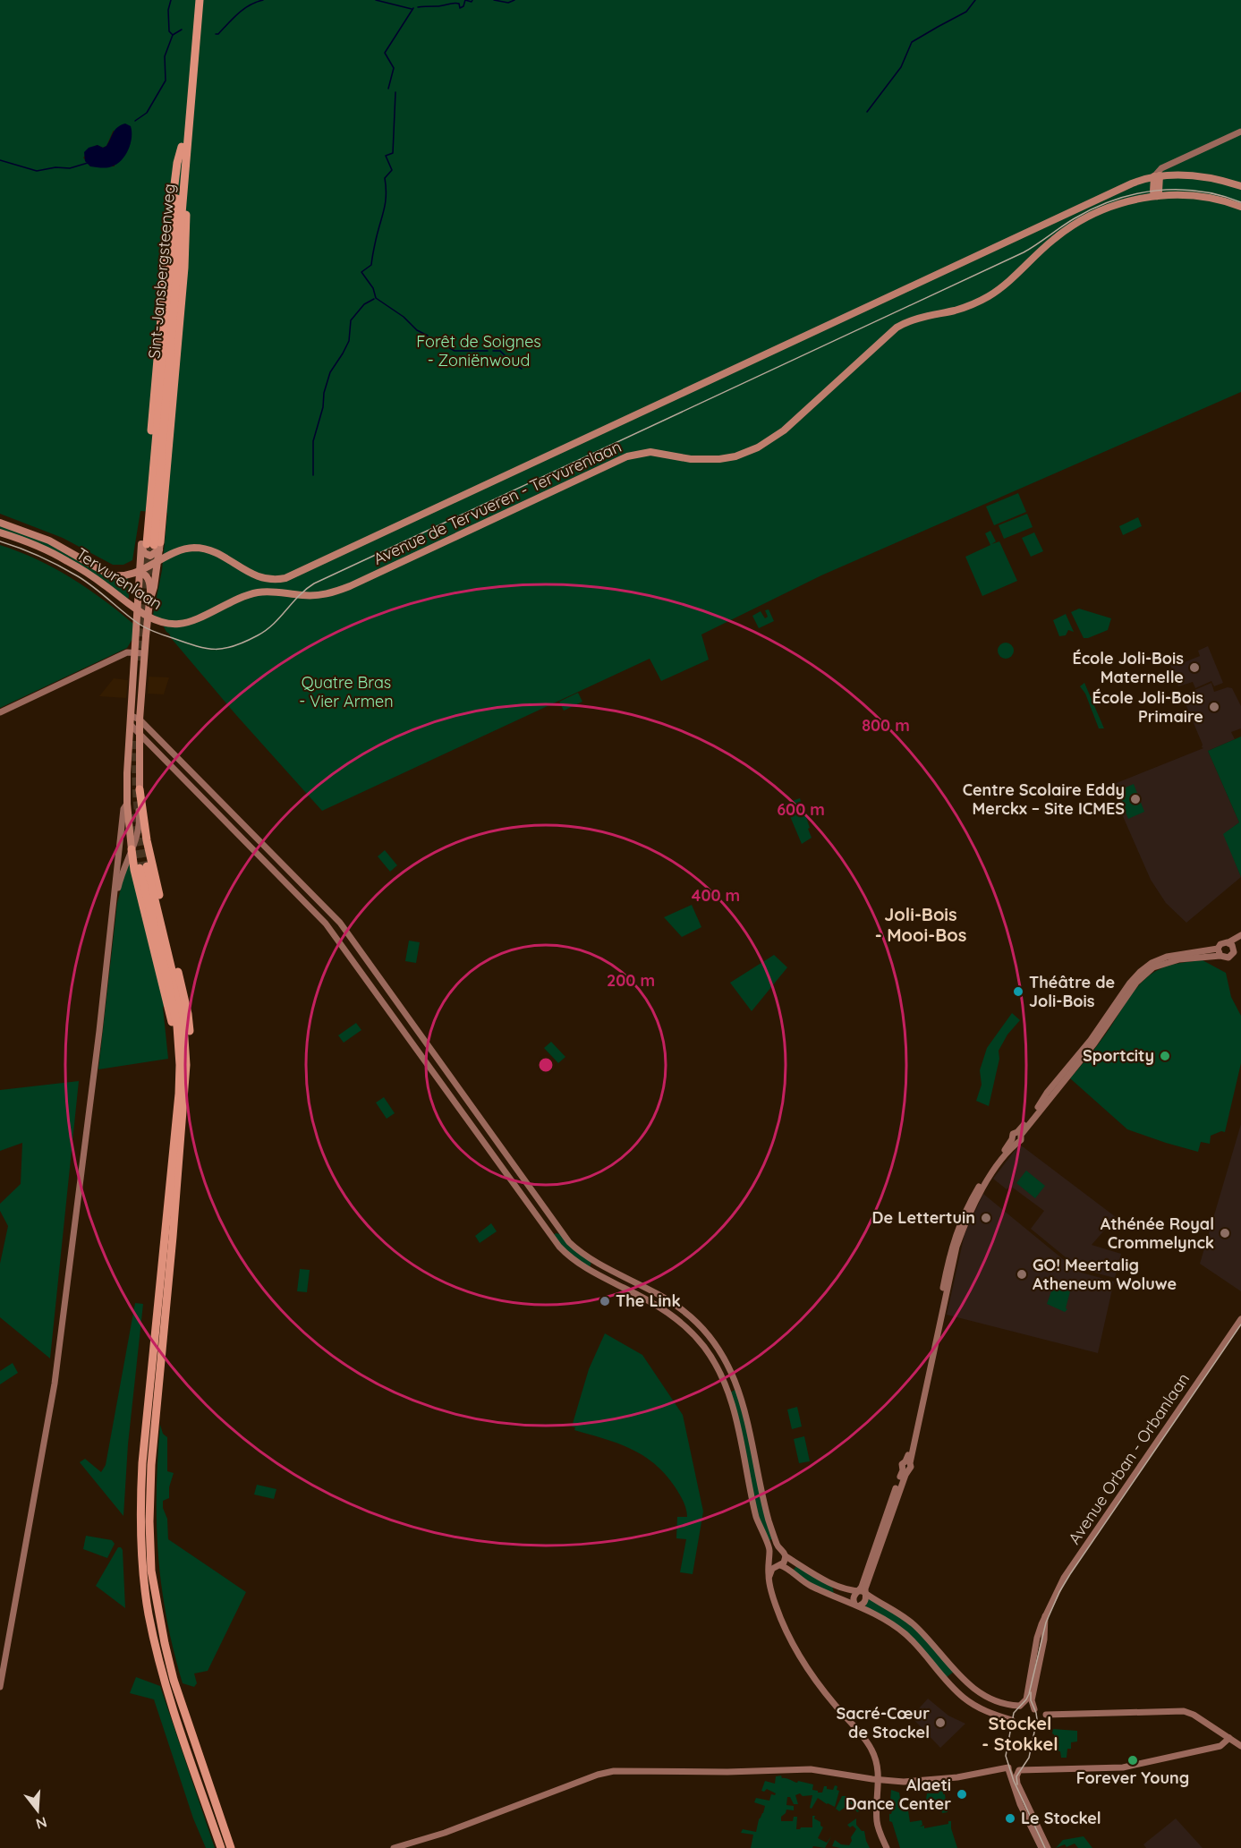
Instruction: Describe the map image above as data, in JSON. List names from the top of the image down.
{
  "streets": {
    "highway": ["Sint-Jansbergsteenweg"],
    "main road": ["Avenue de Tervueren - Tervurenlaan", "Tervurenlaan"],
    "street": ["Avenue Orban - Orbanlaan"]
  },
  "crossings": [
    ["Avenue de Tervueren - Tervurenlaan", "Tervurenlaan"]
  ],
  "districts": ["Joli-Bois - Mooi-Bos", "Stockel - Stokkel"],
  "parks": ["Forêt de Soignes - Zoniënwoud", "Quatre Bras - Vier Armen"],
  "places": [
    "École Joli-Bois Maternelle",
    "École Joli-Bois Primaire",
    "Centre Scolaire Eddy Merckx – Site ICMES",
    "Théâtre de Joli-Bois",
    "Sportcity",
    "De Lettertuin",
    "Athénée Royal Crommelynck",
    "GO! Meertalig Atheneum Woluwe",
    "The Link",
    "Sacré-Cœur de Stockel",
    "Forever Young",
    "Alaeti Dance Center",
    "Le Stockel"
  ],
  "north": "bottom",
  "rings": [
    "800 m",
    "600 m",
    "400 m",
    "200 m"
  ]
}
